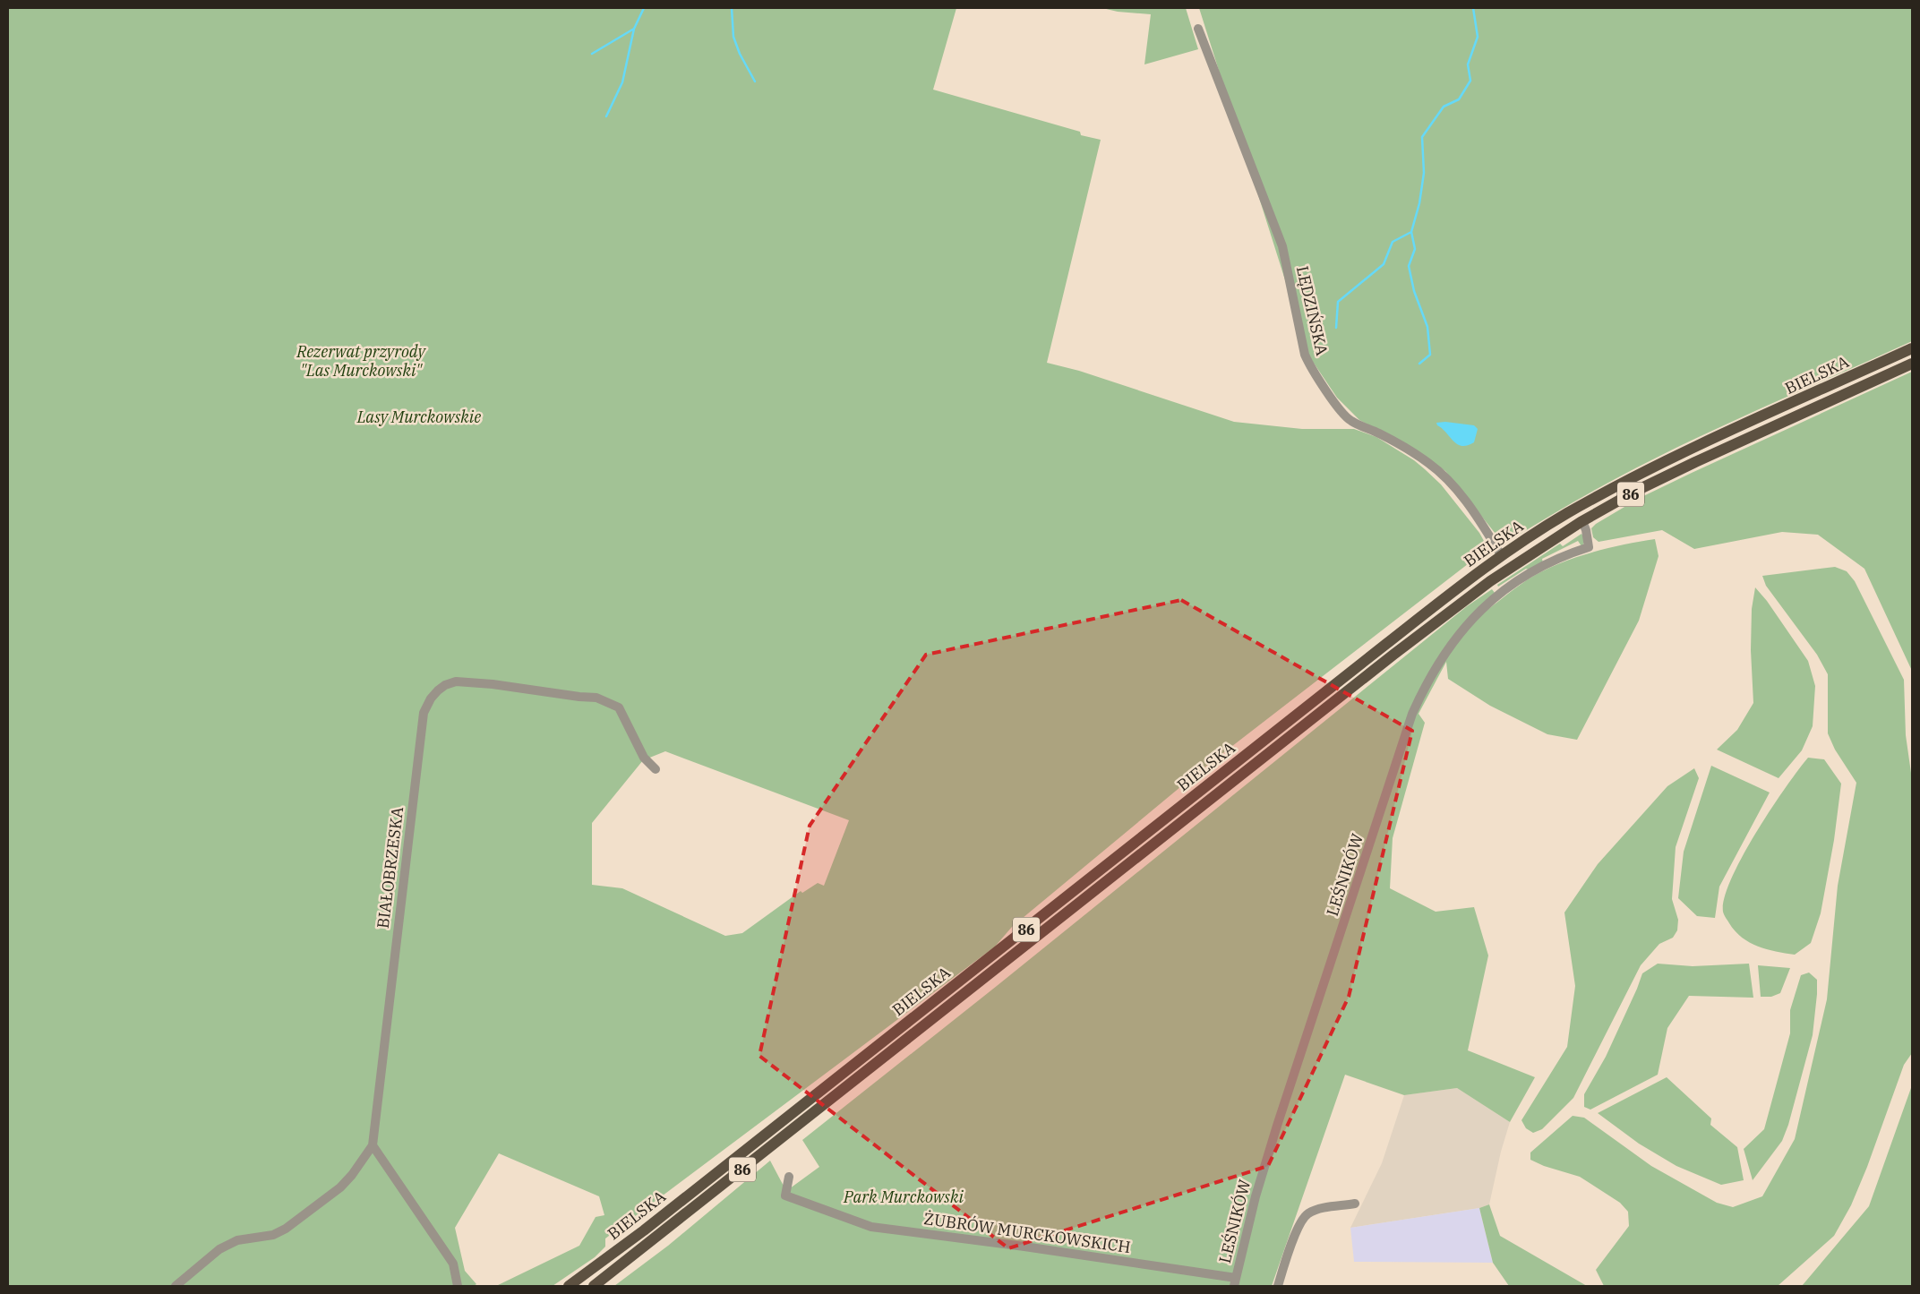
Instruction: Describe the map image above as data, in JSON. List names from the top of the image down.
{
  "streets": {
    "main road": ["BIELSKA", "86"],
    "street": [
      "LĘDZIŃSKA",
      "BIAŁOBRZESKA",
      "LEŚNIKÓW",
      "ŻUBRÓW MURCKOWSKICH"
    ]
  },
  "crossings": [
    ["LĘDZIŃSKA", "BIELSKA"],
    ["BIELSKA", "LEŚNIKÓW"],
    ["LEŚNIKÓW", "ŻUBRÓW MURCKOWSKICH"]
  ],
  "parks": ["Rezerwat przyrody \"Las Murckowski\"", "Lasy Murckowskie", "Park Murckowski"]
}
